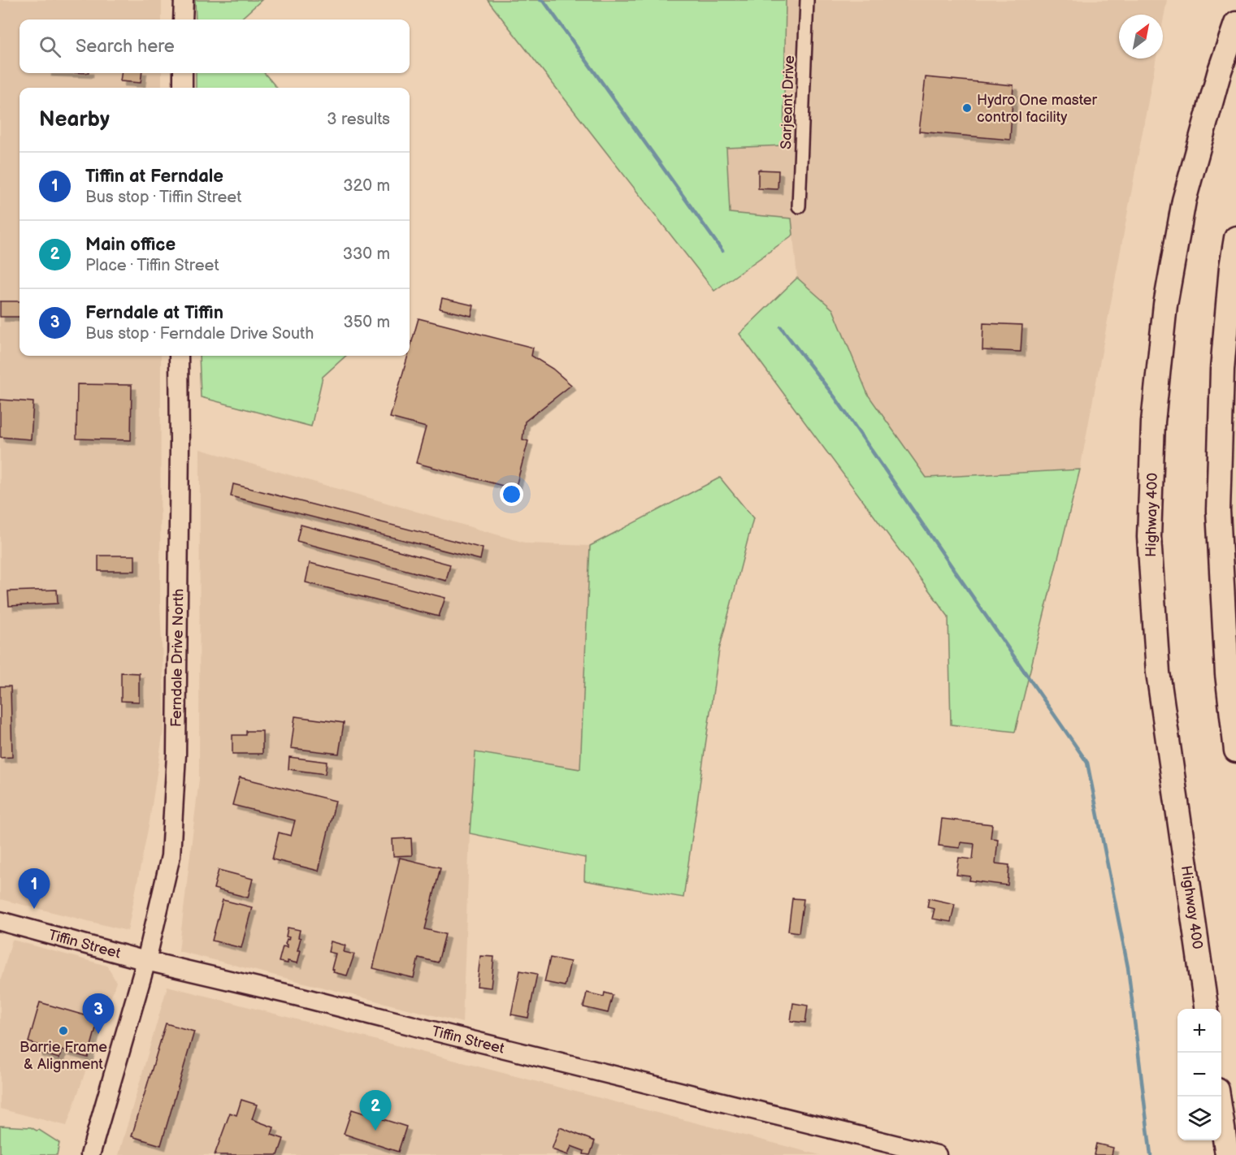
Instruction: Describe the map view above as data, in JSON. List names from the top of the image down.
{
  "streets": {
    "highway": ["Highway 400"],
    "street": ["Sarjeant Drive", "Ferndale Drive North", "Tiffin Street"]
  },
  "crossings": [
    ["Ferndale Drive North", "Tiffin Street"]
  ],
  "places": ["Hydro One master control facility", "Barrie Frame & Alignment"],
  "north": "top right",
  "page": {
    "search": "Search here",
    "heading": ["Nearby", "3 results"],
    "list": [
      {
        "mark": "1",
        "name": "Tiffin at Ferndale",
        "note": "Bus stop · Tiffin Street",
        "value": "320 m"
      },
      {
        "mark": "2",
        "name": "Main office",
        "note": "Place · Tiffin Street",
        "value": "330 m"
      },
      {
        "mark": "3",
        "name": "Ferndale at Tiffin",
        "note": "Bus stop · Ferndale Drive South",
        "value": "350 m"
      }
    ],
    "pins": ["1", "3", "2"],
    "map_buttons": ["+", "−"]
  }
}
